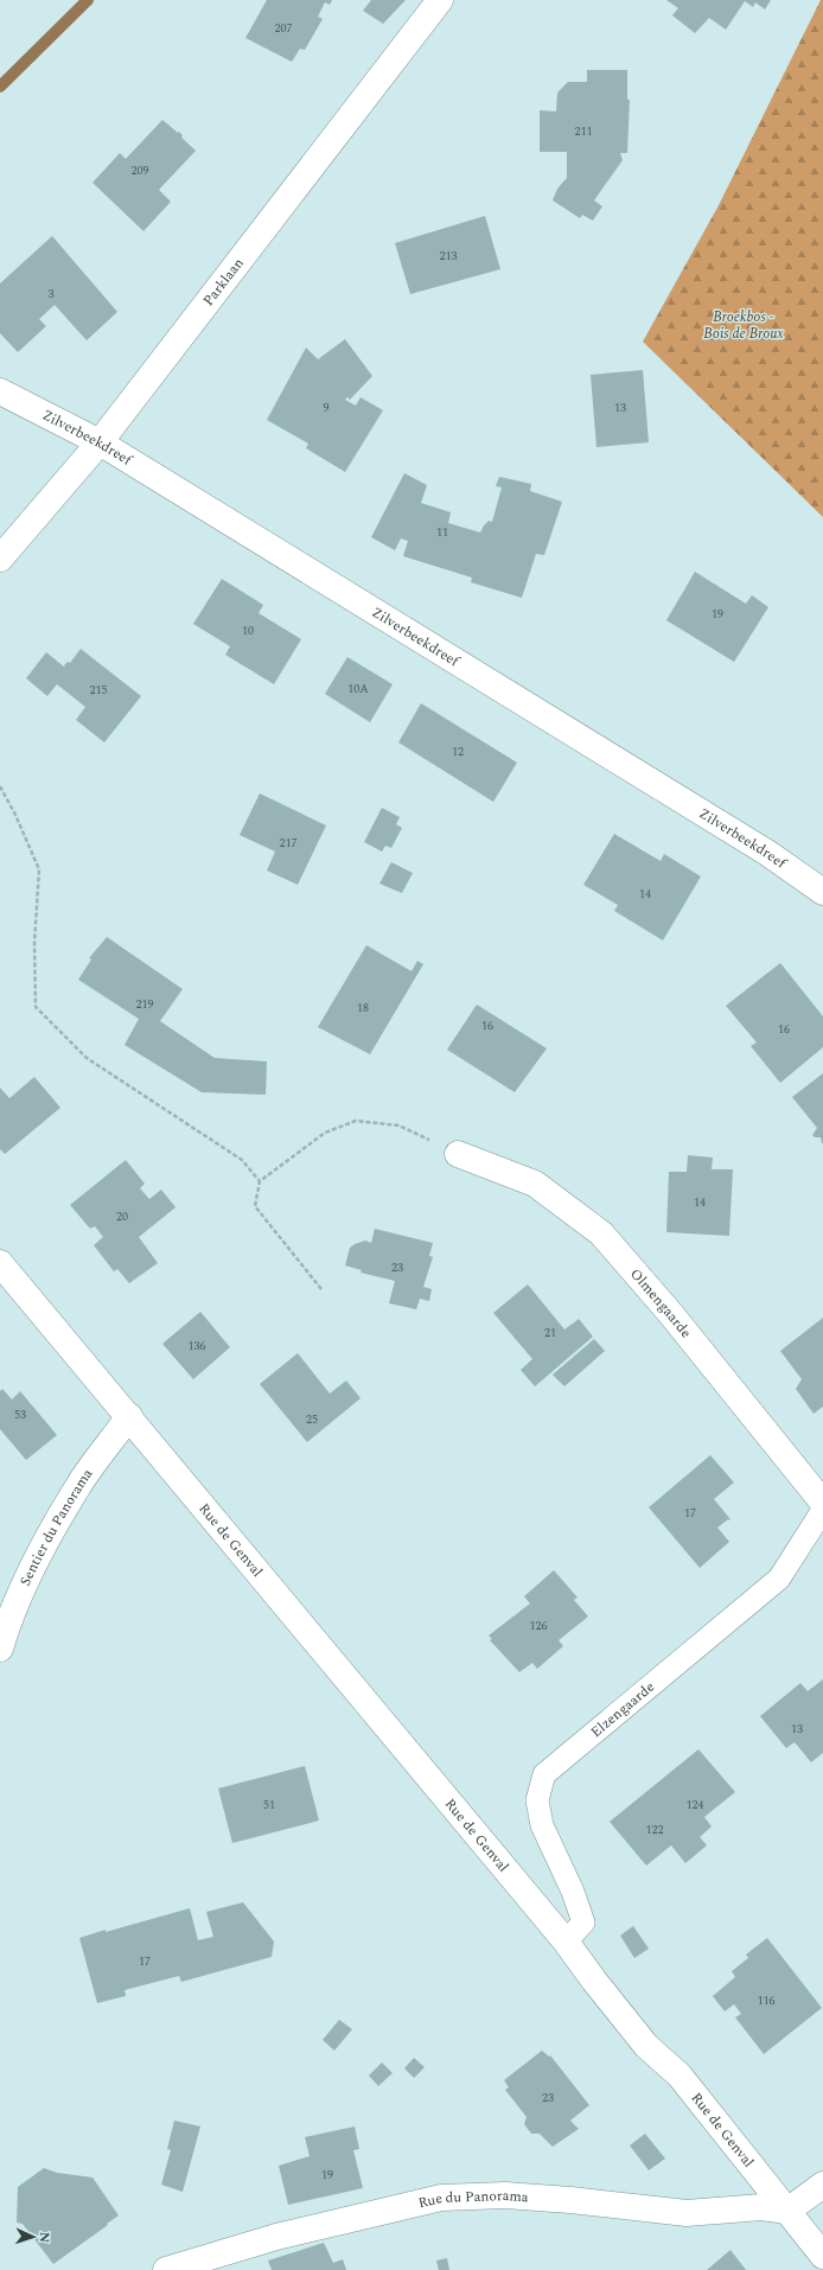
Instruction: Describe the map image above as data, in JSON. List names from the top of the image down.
{
  "streets": {
    "street": [
      "Parklaan",
      "Zilverbeekdreef",
      "Olmengaarde",
      "Sentier du Panorama",
      "Rue de Genval",
      "Rue du Panorama"
    ],
    "lane": ["Elzengaarde"]
  },
  "crossings": [
    ["Parklaan", "Zilverbeekdreef"],
    ["Sentier du Panorama", "Rue de Genval"],
    ["Rue de Genval", "Elzengaarde"],
    ["Rue de Genval", "Rue du Panorama"]
  ],
  "parks": ["Broekbos - Bois de Broux"],
  "house_numbers": [
    "207",
    "211",
    "209",
    "213",
    "3",
    "9",
    "13",
    "11",
    "19",
    "10",
    "10A",
    "215",
    "12",
    "217",
    "14",
    "219",
    "18",
    "16",
    "16",
    "14",
    "20",
    "23",
    "21",
    "136",
    "53",
    "25",
    "17",
    "126",
    "13",
    "51",
    "124",
    "122",
    "17",
    "116",
    "23",
    "19"
  ],
  "north": "right"
}
